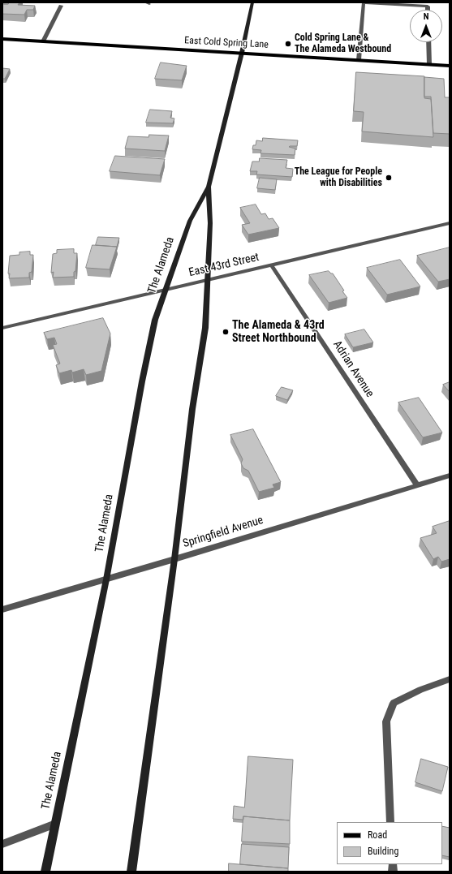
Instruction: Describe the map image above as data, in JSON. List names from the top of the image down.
{
  "streets": {
    "main road": ["East Cold Spring Lane", "The Alameda"],
    "street": ["East 43rd Street", "Adrian Avenue", "Springfield Avenue"]
  },
  "crossings": [
    ["East Cold Spring Lane", "The Alameda"],
    ["The Alameda", "East 43rd Street"],
    ["The Alameda", "Springfield Avenue"],
    ["East 43rd Street", "Adrian Avenue"],
    ["Adrian Avenue", "Springfield Avenue"]
  ],
  "places": ["Cold Spring Lane & The Alameda Westbound", "The League for People with Disabilities", "The Alameda & 43rd Street Northbound"],
  "legend": ["Road", "Building"],
  "north": "top"
}
